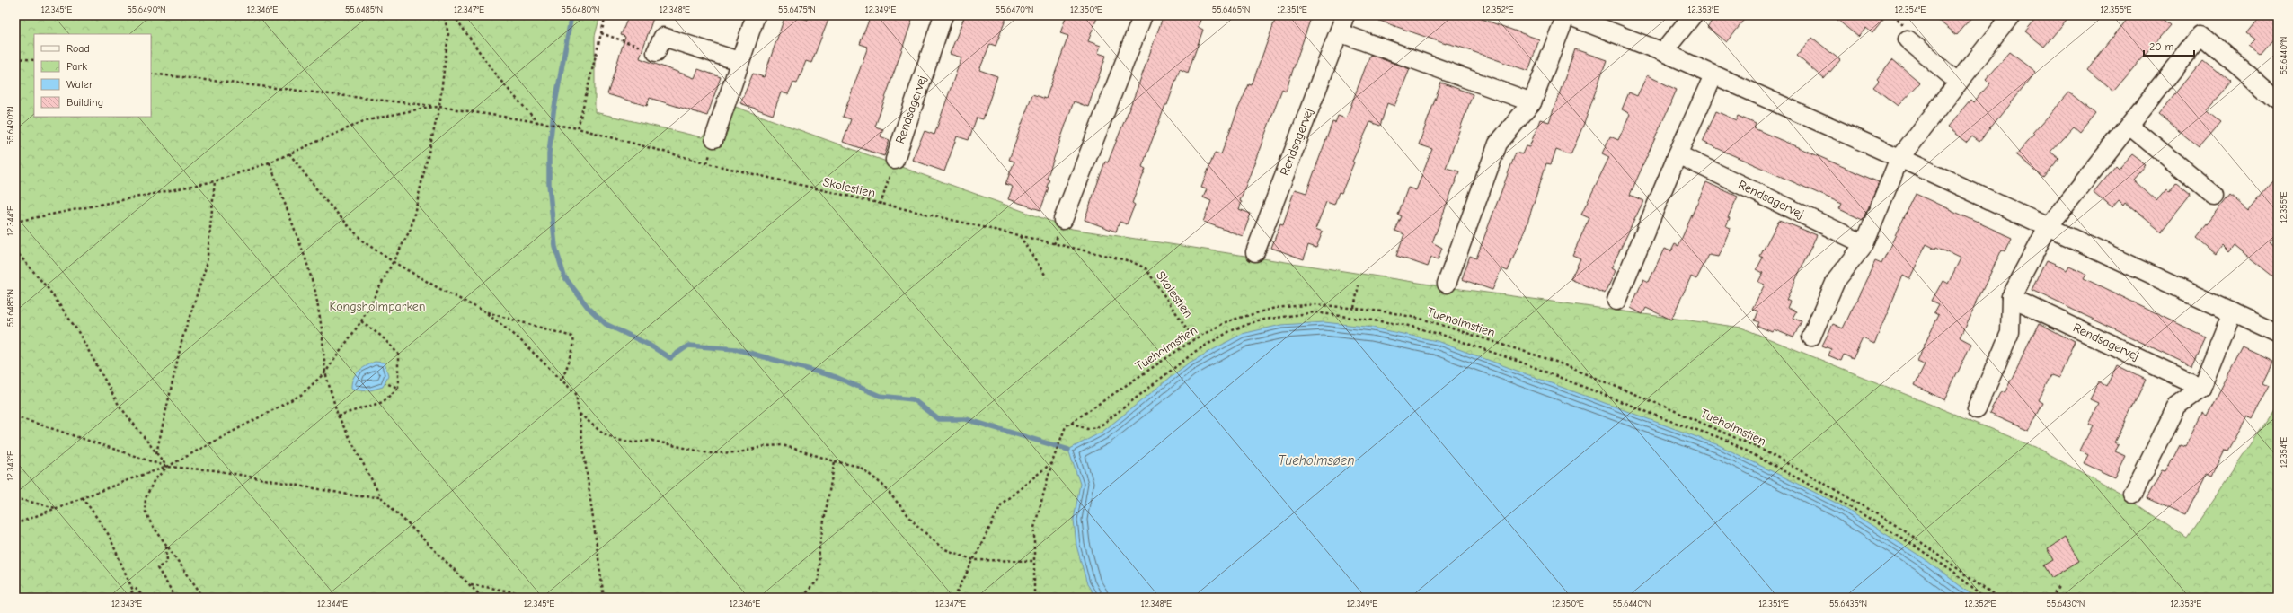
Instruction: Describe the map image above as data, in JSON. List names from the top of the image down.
{
  "streets": {
    "street": ["Rendsagervej"],
    "path": ["Skolestien", "Tueholmstien"]
  },
  "crossings": [
    ["Rendsagervej", "Skolestien"],
    ["Skolestien", "Tueholmstien"]
  ],
  "water": ["Tueholmsøen"],
  "parks": ["Kongsholmparken"],
  "legend": [
    "Road",
    "Park",
    "Water",
    "Building"
  ],
  "scale_bar": "20 m",
  "coordinates": [
    "12.345°E",
    "55.6490°N",
    "12.346°E",
    "55.6485°N",
    "12.347°E",
    "55.6480°N",
    "12.348°E",
    "55.6475°N",
    "12.349°E",
    "55.6470°N",
    "12.350°E",
    "55.6465°N",
    "12.351°E",
    "12.352°E",
    "12.353°E",
    "12.354°E",
    "12.355°E",
    "55.6440°N",
    "12.344°E",
    "12.343°E",
    "55.6435°N",
    "55.6430°N"
  ]
}
